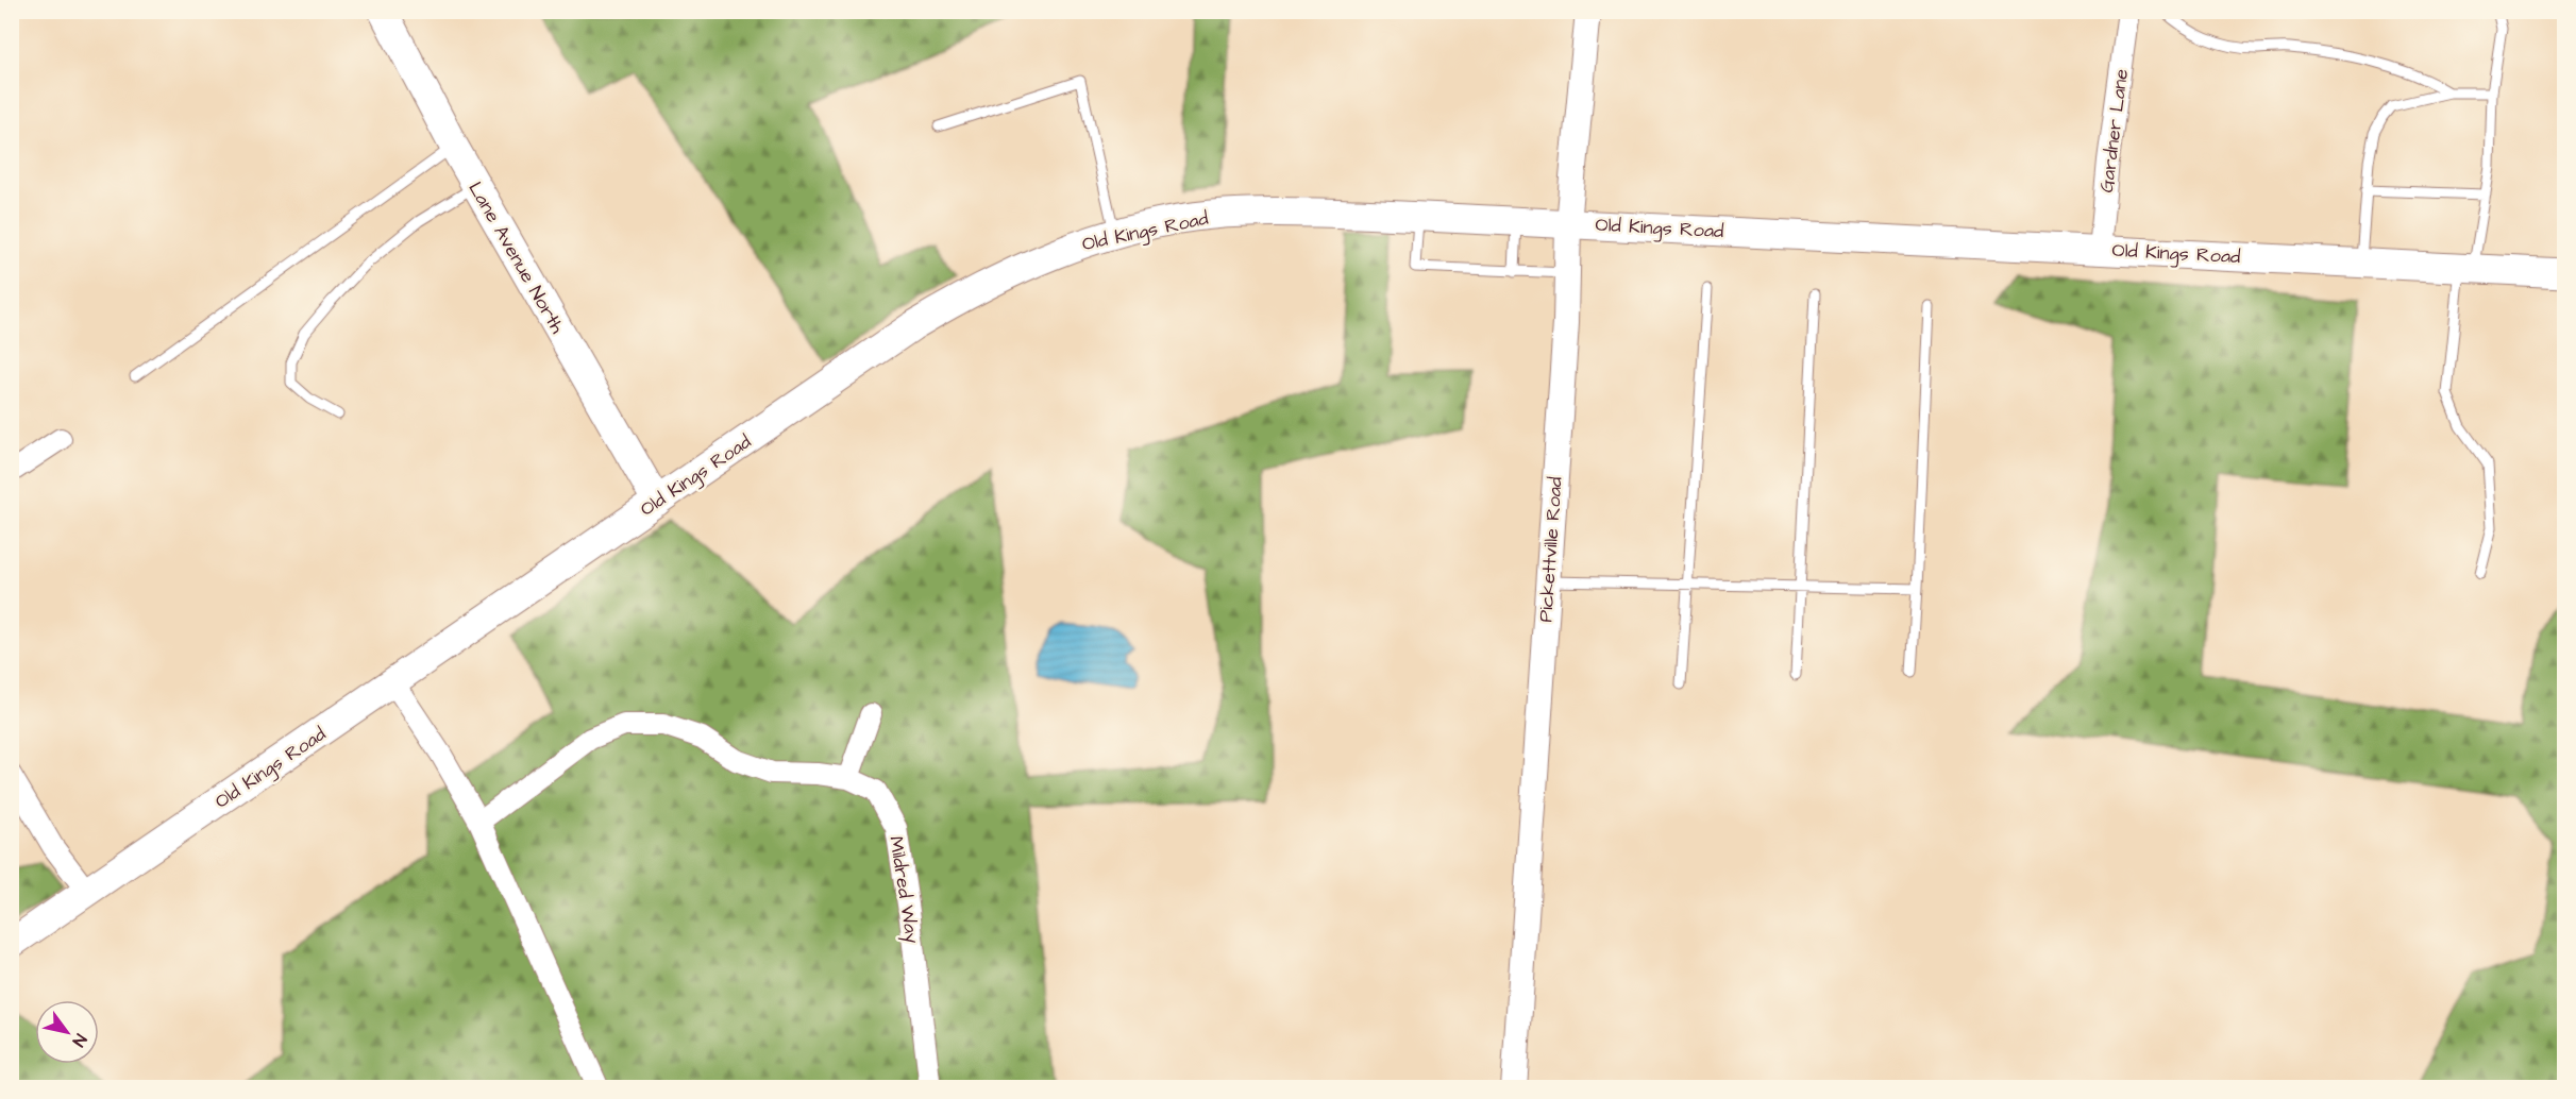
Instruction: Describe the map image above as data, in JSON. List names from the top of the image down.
{
  "streets": {
    "main road": ["Old Kings Road", "Lane Avenue North"],
    "street": ["Gardner Lane", "Pickettville Road", "Mildred Way"]
  },
  "crossings": [
    ["Gardner Lane", "Old Kings Road"],
    ["Old Kings Road", "Lane Avenue North"],
    ["Old Kings Road", "Pickettville Road"]
  ],
  "north": "bottom right"
}
